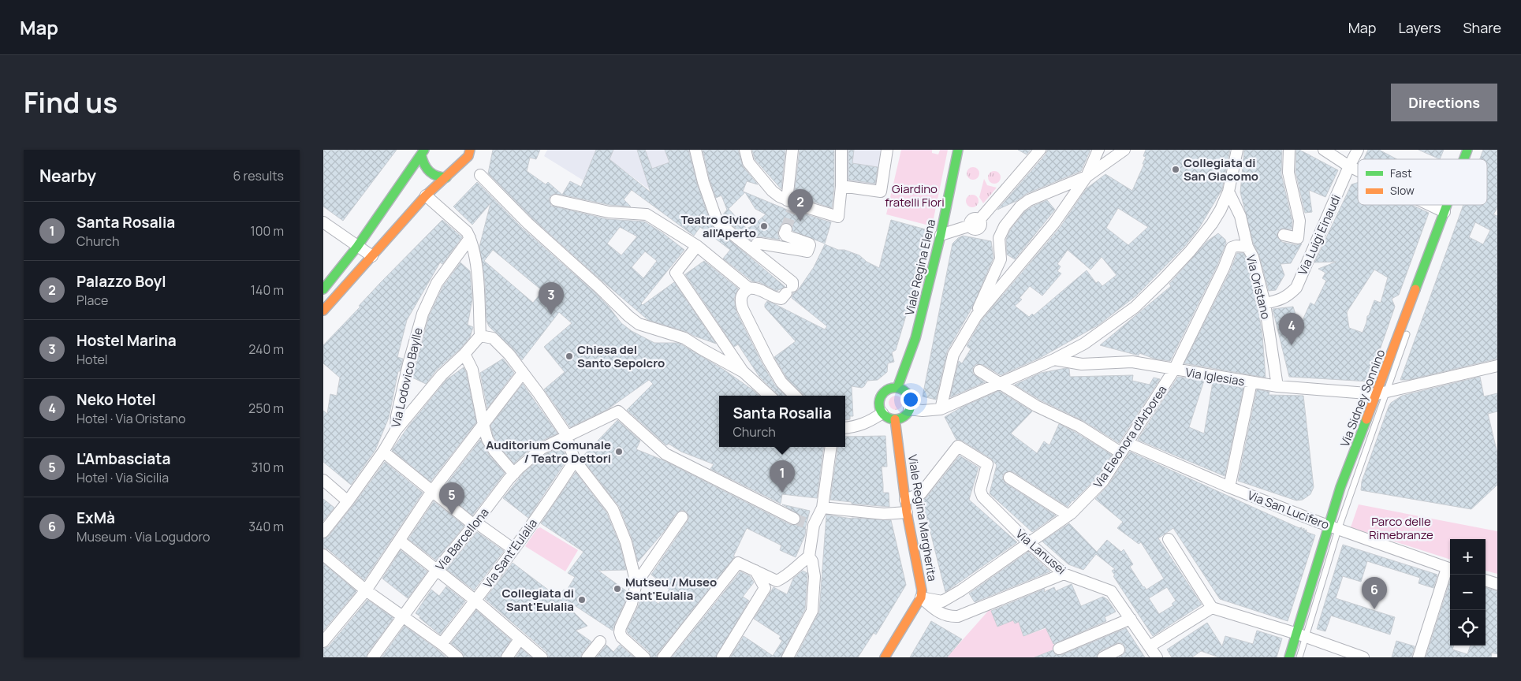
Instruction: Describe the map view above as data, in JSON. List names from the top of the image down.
{
  "streets": {
    "street": [
      "Via Luigi Einaudi",
      "Viale Regina Elena",
      "Via Oristano",
      "Via Iglesias",
      "Via Lodovico Baylle",
      "Via Sidney Sonnino",
      "Via Eleonora d'Arborea",
      "Via San Lucifero",
      "Viale Regina Margherita",
      "Via Barcellona",
      "Via Lanusei",
      "Via Sant'Eulalia"
    ]
  },
  "crossings": [
    ["Via Luigi Einaudi", "Via Oristano"],
    ["Viale Regina Elena", "Viale Regina Margherita"],
    ["Via Oristano", "Via Iglesias"],
    ["Via Oristano", "Via Eleonora d'Arborea"],
    ["Via Iglesias", "Via Sidney Sonnino"],
    ["Via Iglesias", "Via Eleonora d'Arborea"],
    ["Via Sidney Sonnino", "Via San Lucifero"],
    ["Via Eleonora d'Arborea", "Via San Lucifero"],
    ["Via Eleonora d'Arborea", "Viale Regina Margherita"],
    ["Via Eleonora d'Arborea", "Via Lanusei"],
    ["Viale Regina Margherita", "Via Lanusei"]
  ],
  "parks": ["Giardino fratelli Fiori", "Parco delle Rimebranze"],
  "places": [
    "Collegiata di San Giacomo",
    "Teatro Civico all'Aperto",
    "Chiesa del Santo Sepolcro",
    "Auditorium Comunale / Teatro Dettori",
    "Mutseu / Museo Sant'Eulalia",
    "Collegiata di Sant'Eulalia"
  ],
  "legend": ["Fast", "Slow"],
  "page": {
    "header": "Map",
    "nav": ["Map", "Layers", "Share"],
    "title": "Find us",
    "buttons": "Directions",
    "heading": ["Nearby", "6 results"],
    "pins": [
      "2",
      "3",
      "4",
      "1",
      "5",
      "6"
    ],
    "list": [
      {
        "mark": "1",
        "name": "Santa Rosalia",
        "note": "Church",
        "value": "100 m"
      },
      {
        "mark": "2",
        "name": "Palazzo Boyl",
        "note": "Place",
        "value": "140 m"
      },
      {
        "mark": "3",
        "name": "Hostel Marina",
        "note": "Hotel",
        "value": "240 m"
      },
      {
        "mark": "4",
        "name": "Neko Hotel",
        "note": "Hotel · Via Oristano",
        "value": "250 m"
      },
      {
        "mark": "5",
        "name": "L'Ambasciata",
        "note": "Hotel · Via Sicilia",
        "value": "310 m"
      },
      {
        "mark": "6",
        "name": "ExMà",
        "note": "Museum · Via Logudoro",
        "value": "340 m"
      }
    ],
    "popup": ["Santa Rosalia", "Church"],
    "map_buttons": ["+", "−"]
  }
}
